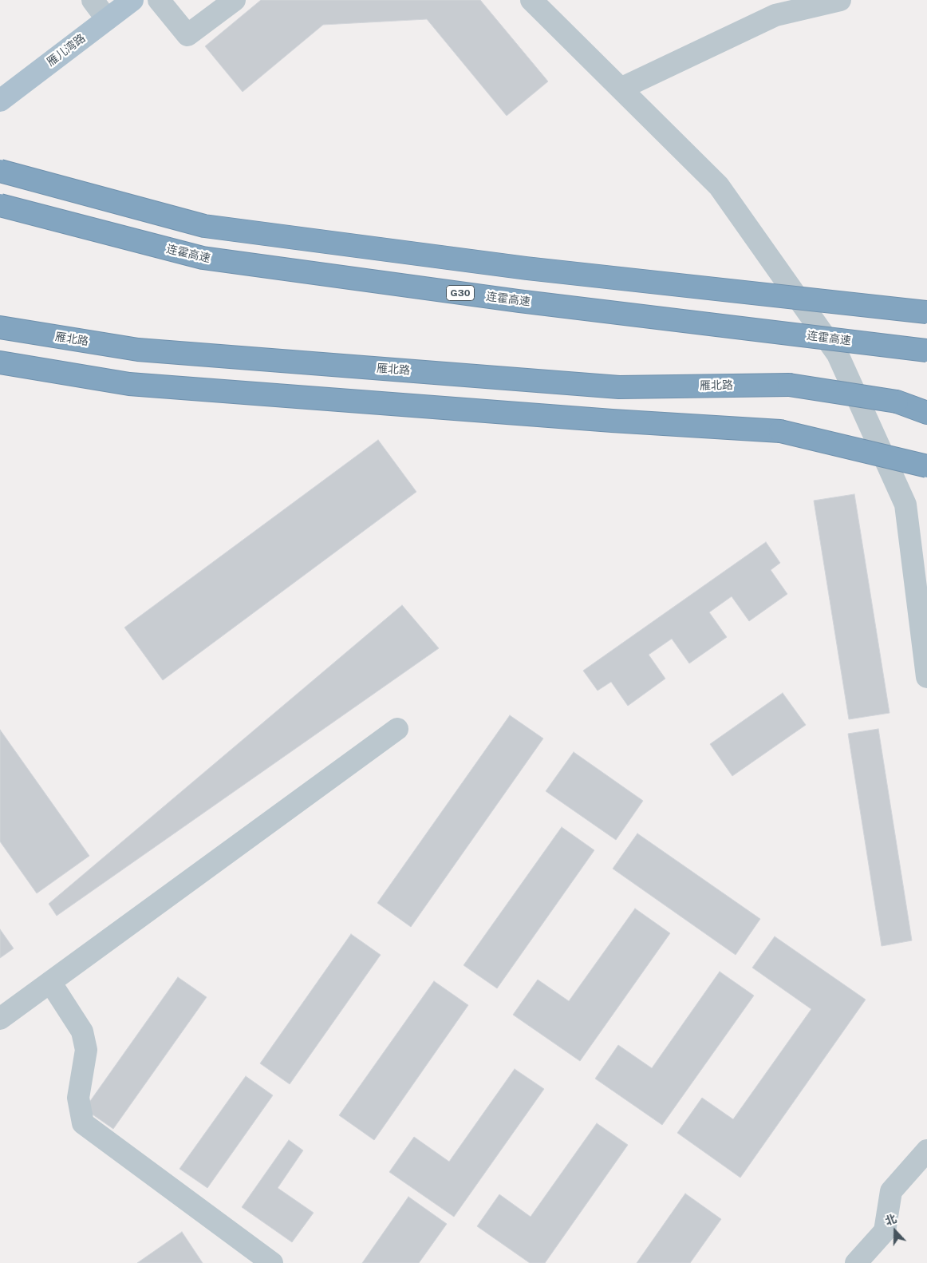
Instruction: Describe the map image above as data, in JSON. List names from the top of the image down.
{
  "streets": {
    "highway": ["连霍高速", "G30", "雁北路"],
    "main road": ["雁儿湾路"]
  },
  "north": "top"
}
